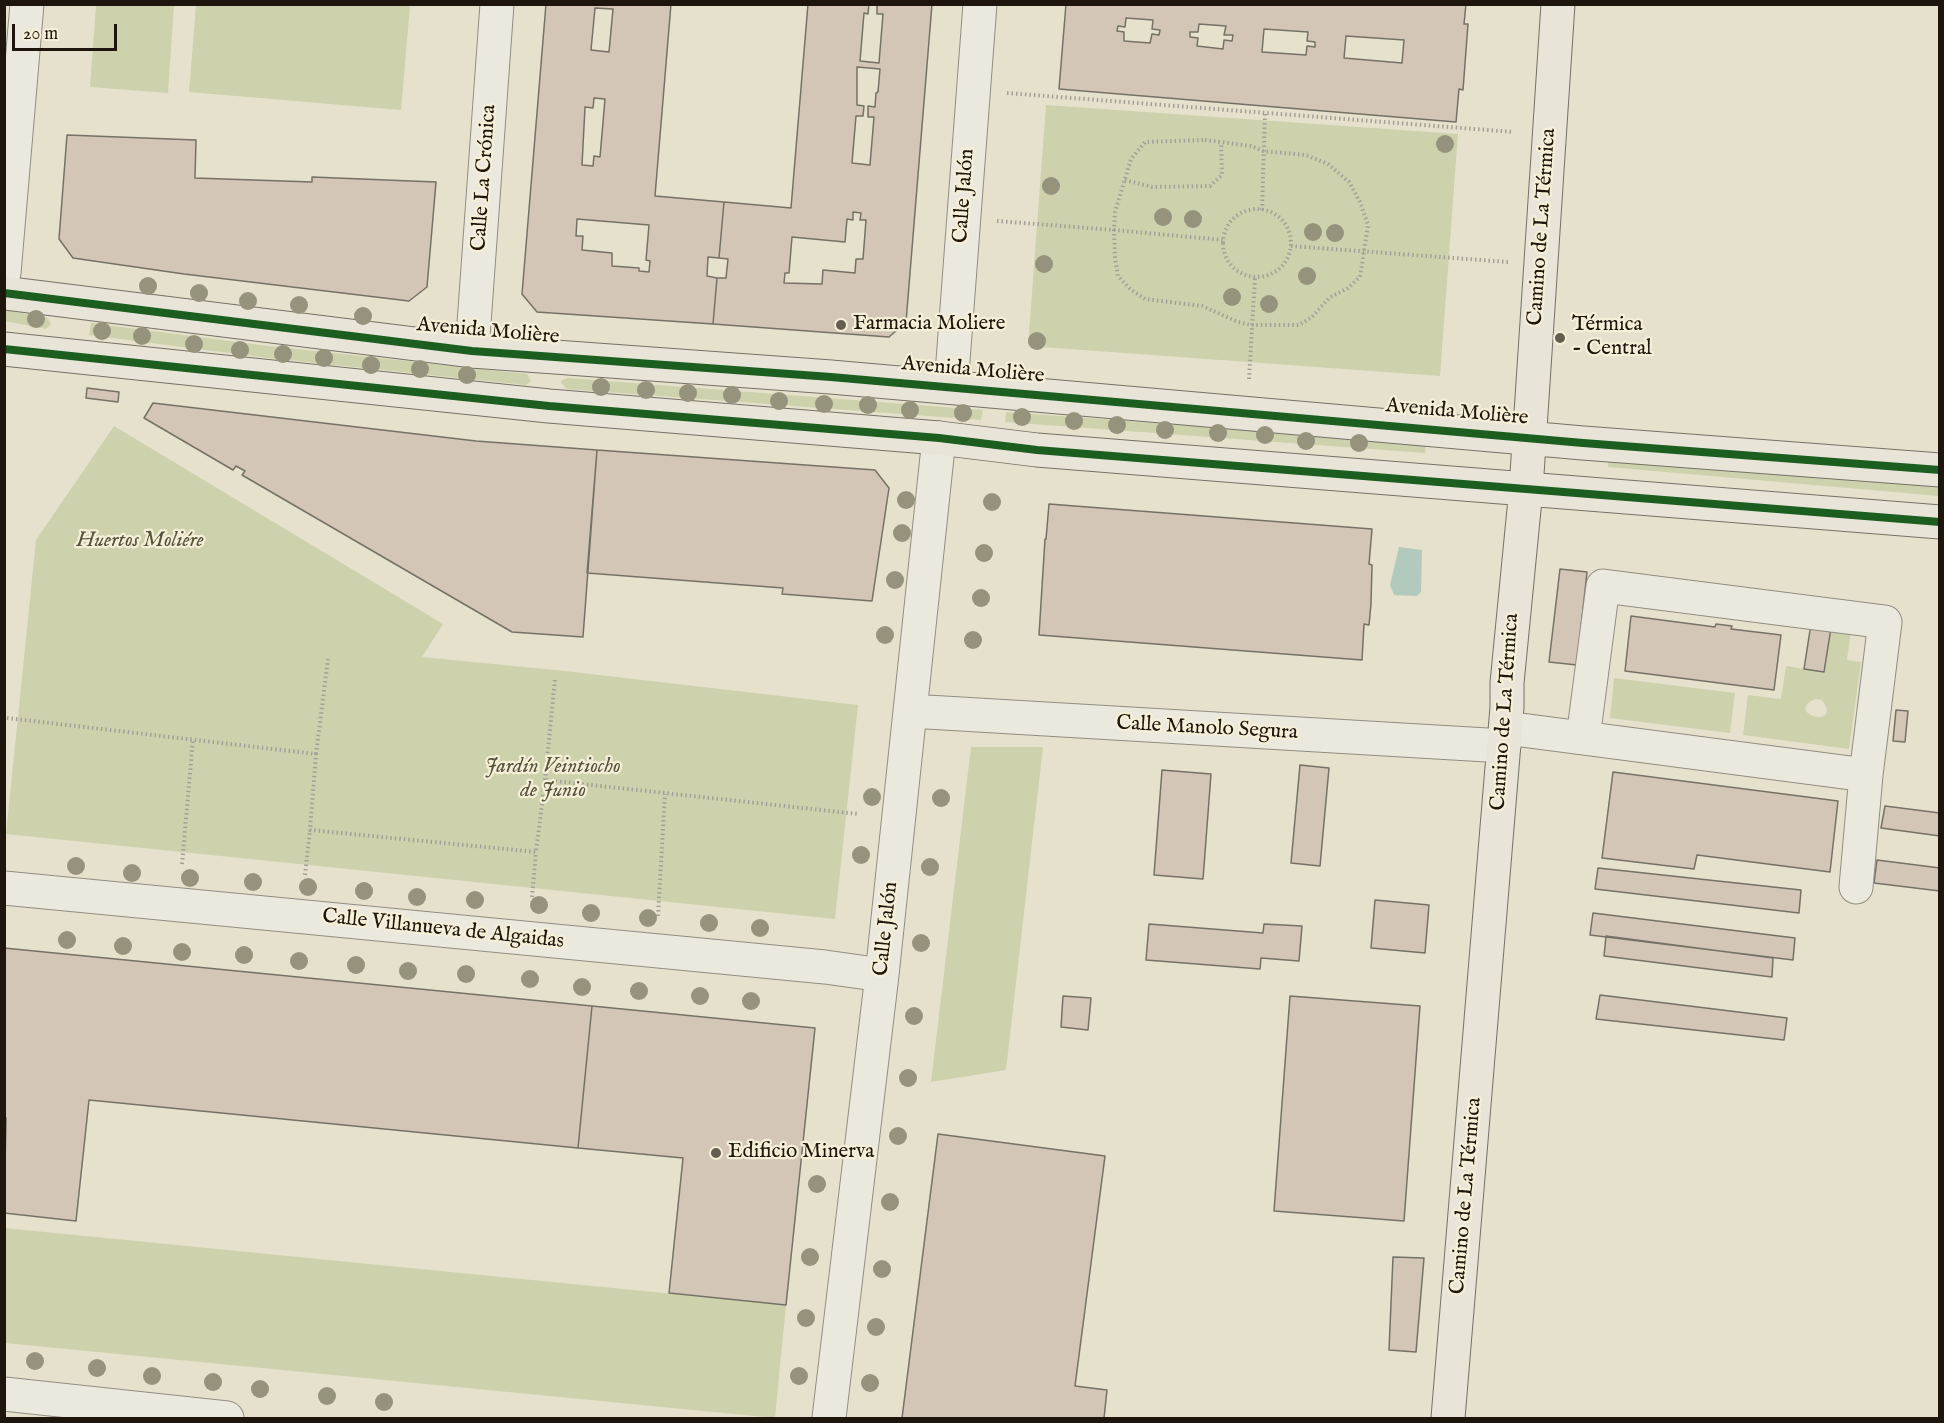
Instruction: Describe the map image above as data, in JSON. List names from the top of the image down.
{
  "streets": {
    "main road": ["Camino de La Térmica", "Avenida Molière"],
    "street": [
      "Calle La Crónica",
      "Calle Jalón",
      "Calle Manolo Segura",
      "Calle Villanueva de Algaidas"
    ]
  },
  "crossings": [
    ["Calle La Crónica", "Avenida Molière"],
    ["Calle Jalón", "Avenida Molière"],
    ["Calle Jalón", "Calle Manolo Segura"],
    ["Calle Jalón", "Calle Villanueva de Algaidas"],
    ["Camino de La Térmica", "Avenida Molière"],
    ["Camino de La Térmica", "Calle Manolo Segura"]
  ],
  "parks": ["Huertos Moliére", "Jardín Veintiocho de Junio"],
  "places": ["Farmacia Moliere", "Térmica - Central", "Edificio Minerva"],
  "scale_bar": "20 m"
}
